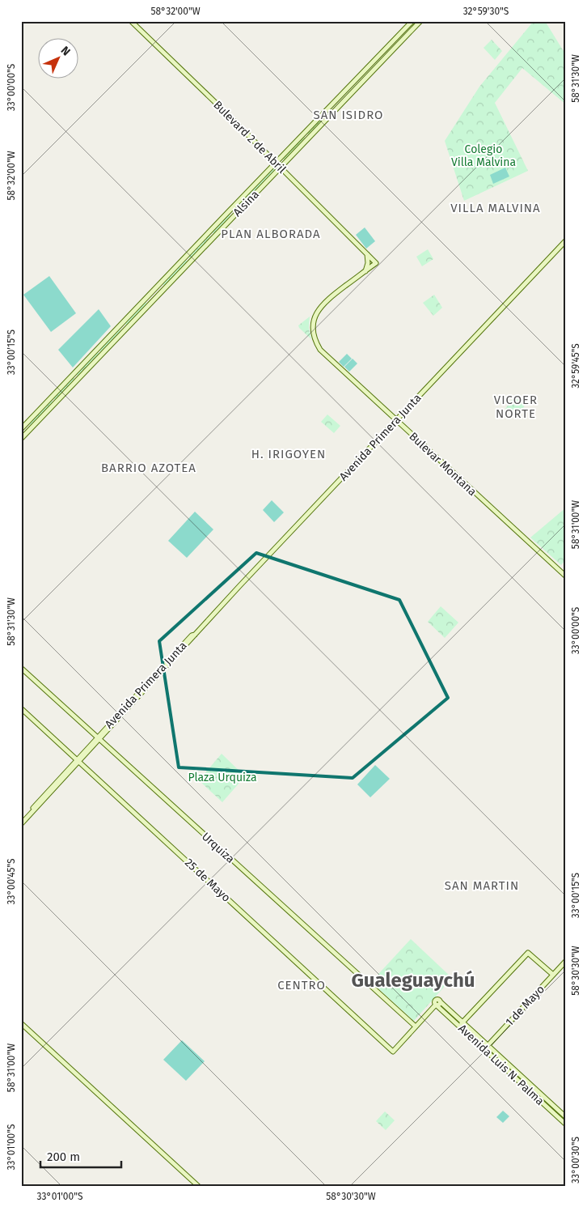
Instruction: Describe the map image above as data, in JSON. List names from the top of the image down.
{
  "streets": {
    "main road": [
      "Bulevard 2 de Abril",
      "Alsina",
      "Avenida Primera Junta",
      "Bulevar Montana",
      "Urquiza",
      "25 de Mayo",
      "1 de Mayo",
      "Avenida Luis N. Palma"
    ]
  },
  "crossings": [
    ["Bulevard 2 de Abril", "Alsina"],
    ["Bulevard 2 de Abril", "Bulevar Montana"],
    ["Avenida Primera Junta", "Bulevar Montana"],
    ["Avenida Primera Junta", "Urquiza"],
    ["Avenida Primera Junta", "25 de Mayo"],
    ["Urquiza", "25 de Mayo"],
    ["1 de Mayo", "Avenida Luis N. Palma"]
  ],
  "districts": [
    "SAN ISIDRO",
    "VILLA MALVINA",
    "PLAN ALBORADA",
    "VICOER NORTE",
    "H. IRIGOYEN",
    "BARRIO AZOTEA",
    "SAN MARTIN",
    "Gualeguaychú",
    "CENTRO"
  ],
  "parks": ["Colegio Villa Malvina", "Plaza Urquiza"],
  "scale_bar": "200 m",
  "north": "top right",
  "coordinates": [
    "58°32'00\"W",
    "32°59'30\"S",
    "58°31'30\"W",
    "33°00'00\"S",
    "33°00'15\"S",
    "32°59'45\"S",
    "58°31'00\"W",
    "33°00'45\"S",
    "58°30'30\"W",
    "33°01'00\"S",
    "33°00'30\"S"
  ]
}
